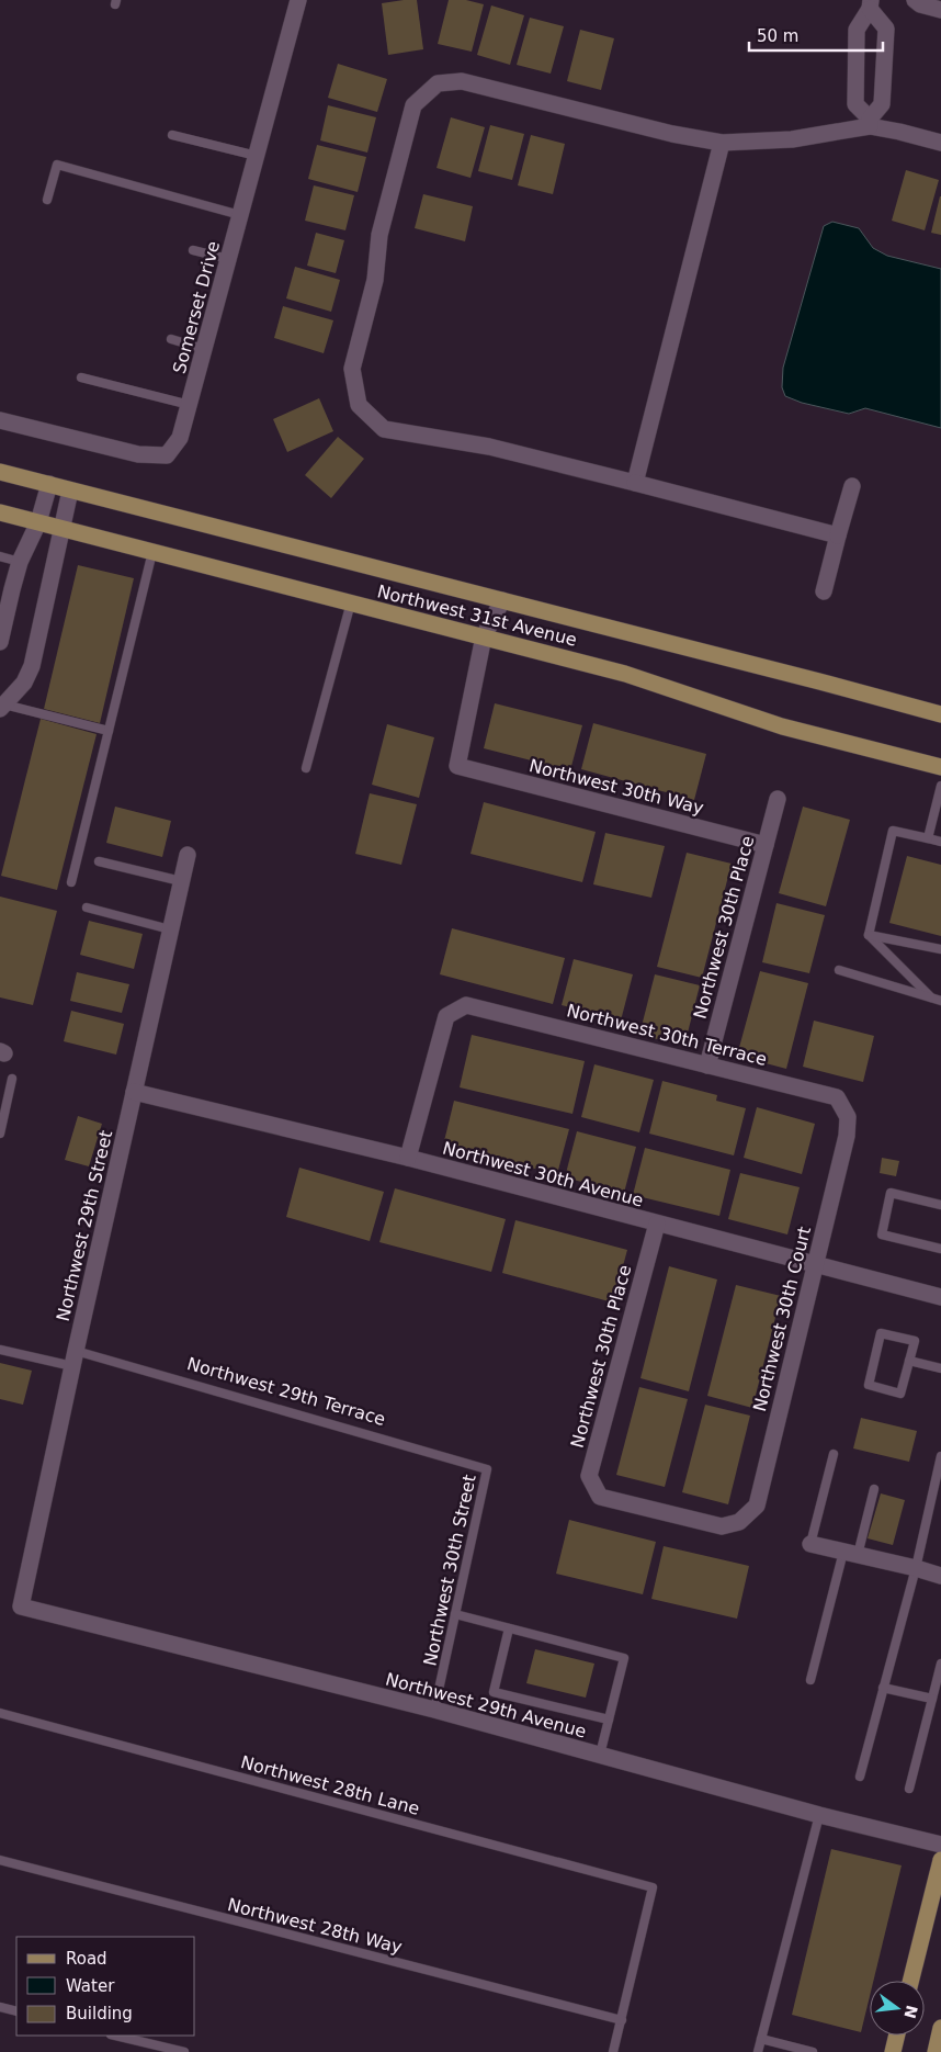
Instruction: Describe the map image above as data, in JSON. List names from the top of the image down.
{
  "streets": {
    "main road": ["Northwest 31st Avenue"],
    "street": [
      "Somerset Drive",
      "Northwest 30th Way",
      "Northwest 30th Place",
      "Northwest 30th Terrace",
      "Northwest 30th Avenue",
      "Northwest 29th Street",
      "Northwest 30th Court",
      "Northwest 29th Avenue"
    ],
    "lane": [
      "Northwest 29th Terrace",
      "Northwest 30th Street",
      "Northwest 28th Lane",
      "Northwest 28th Way"
    ]
  },
  "crossings": [
    ["Northwest 31st Avenue", "Northwest 30th Way"],
    ["Northwest 30th Way", "Northwest 30th Place"],
    ["Northwest 30th Place", "Northwest 30th Terrace"],
    ["Northwest 30th Place", "Northwest 30th Avenue"],
    ["Northwest 30th Place", "Northwest 30th Court"],
    ["Northwest 30th Terrace", "Northwest 30th Avenue"],
    ["Northwest 30th Terrace", "Northwest 30th Court"],
    ["Northwest 30th Avenue", "Northwest 29th Street"],
    ["Northwest 30th Avenue", "Northwest 30th Court"],
    ["Northwest 29th Street", "Northwest 29th Terrace"],
    ["Northwest 29th Street", "Northwest 29th Avenue"],
    ["Northwest 29th Terrace", "Northwest 30th Street"],
    ["Northwest 30th Street", "Northwest 29th Avenue"],
    ["Northwest 28th Lane", "Northwest 28th Way"]
  ],
  "legend": ["Road", "Water", "Building"],
  "scale_bar": "50 m",
  "north": "right"
}
